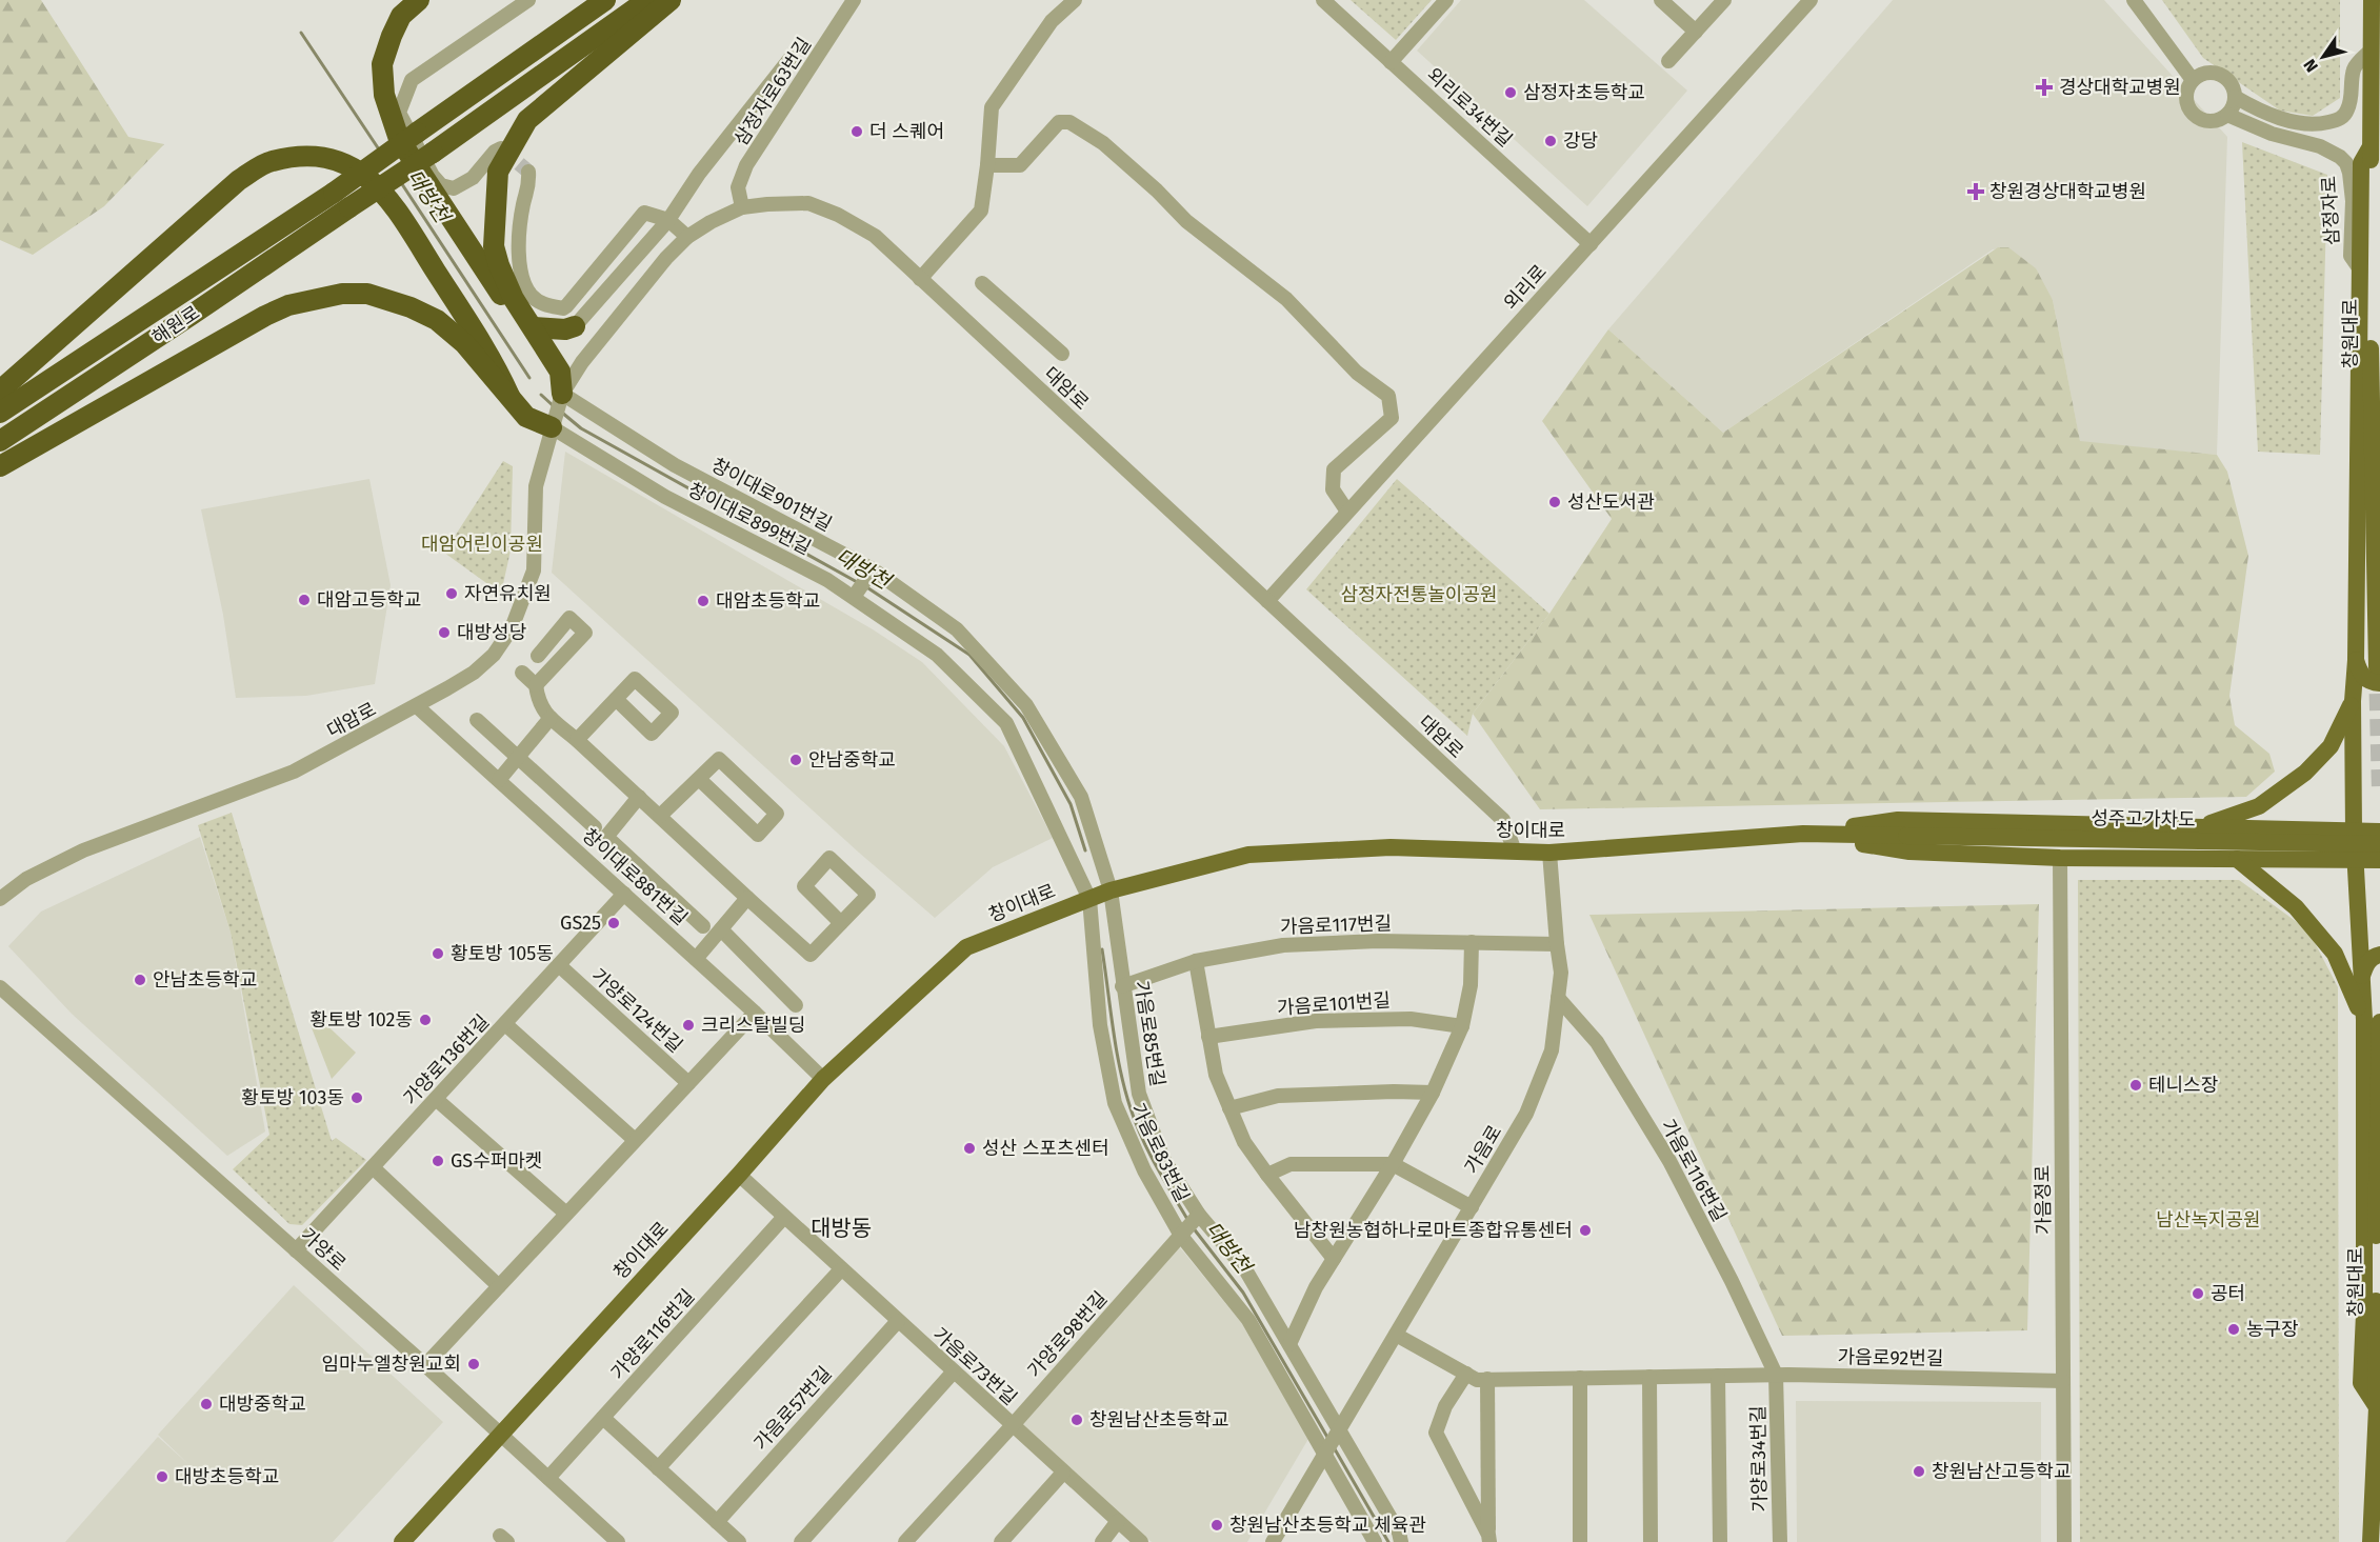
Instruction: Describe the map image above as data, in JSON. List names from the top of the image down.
{
  "streets": {
    "highway": ["해원로"],
    "main road": ["창원대로", "성주고가차도", "창이대로"],
    "street": [
      "삼정자로63번길",
      "외리로34번길",
      "삼정자로",
      "외리로",
      "대암로",
      "창이대로901번길",
      "창이대로899번길",
      "창이대로881번길",
      "가음로117번길",
      "가음로101번길",
      "가양로124번길",
      "가음로85번길",
      "가양로136번길",
      "가음로",
      "가음로83번길",
      "가음로116번길",
      "가음정로",
      "가양로",
      "가양로116번길",
      "가양로98번길",
      "가음로92번길",
      "가음로73번길",
      "가음로57번길",
      "가양로34번길"
    ]
  },
  "crossings": [
    ["삼정자로63번길", "대암로"],
    ["외리로34번길", "외리로"],
    ["외리로", "대암로"],
    ["대암로", "창이대로901번길"],
    ["대암로", "창이대로899번길"],
    ["대암로", "창이대로"],
    ["대암로", "창이대로881번길"],
    ["창이대로901번길", "창이대로"],
    ["창이대로901번길", "가음로85번길"],
    ["창이대로899번길", "창이대로"],
    ["창이대로899번길", "가음로83번길"],
    ["성주고가차도", "창이대로"],
    ["창이대로", "창이대로881번길"],
    ["창이대로", "가음로85번길"],
    ["창이대로", "가음로"],
    ["창이대로", "가음로83번길"],
    ["창이대로", "가양로"],
    ["창이대로", "가음로73번길"],
    ["창이대로881번길", "가양로136번길"],
    ["가음로117번길", "가음로85번길"],
    ["가음로117번길", "가음로"],
    ["가양로124번길", "가양로136번길"],
    ["가음로85번길", "가음로"],
    ["가음로85번길", "가양로98번길"],
    ["가양로136번길", "가양로"],
    ["가음로", "가음로83번길"],
    ["가음로", "가음로116번길"],
    ["가음로", "가음로92번길"],
    ["가음로83번길", "가양로98번길"],
    ["가음로116번길", "가음로92번길"],
    ["가음로116번길", "가양로34번길"],
    ["가음정로", "가음로92번길"],
    ["가양로", "가양로116번길"],
    ["가양로116번길", "가음로73번길"],
    ["가양로98번길", "가음로73번길"],
    ["가음로92번길", "가양로34번길"],
    ["가음로73번길", "가음로57번길"]
  ],
  "districts": ["대방동"],
  "water": ["대방천"],
  "parks": ["대암어린이공원", "삼정자전통놀이공원", "남산녹지공원"],
  "places": {
    "health": ["경상대학교병원", "창원경상대학교병원"],
    "other": [
      "삼정자초등학교",
      "더 스퀘어",
      "강당",
      "성산도서관",
      "자연유치원",
      "대암고등학교",
      "대암초등학교",
      "대방성당",
      "안남중학교",
      "GS25",
      "황토방 105동",
      "안남초등학교",
      "황토방 102동",
      "크리스탈빌딩",
      "테니스장",
      "황토방 103동",
      "성산 스포츠센터",
      "GS수퍼마켓",
      "남창원농협하나로마트종합유통센터",
      "공터",
      "농구장",
      "임마누엘창원교회",
      "대방중학교",
      "창원남산초등학교",
      "창원남산고등학교",
      "대방초등학교",
      "창원남산초등학교 체육관"
    ]
  },
  "north": "bottom left"
}
